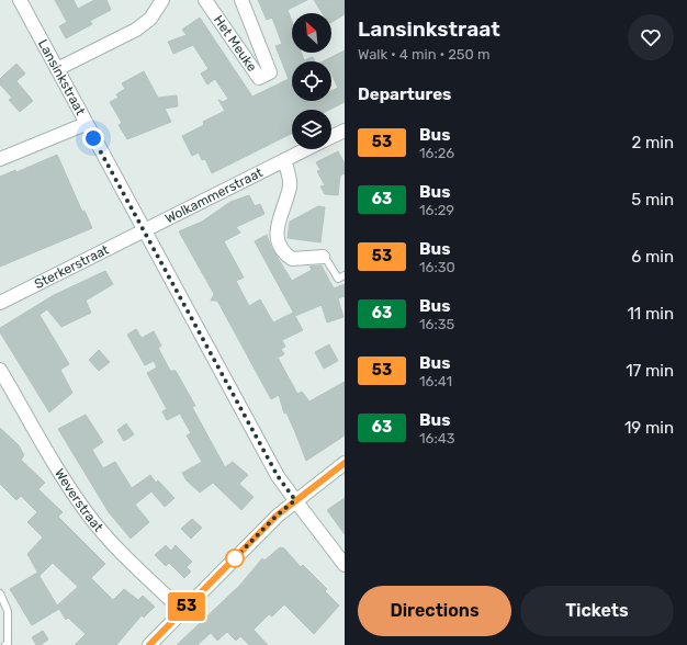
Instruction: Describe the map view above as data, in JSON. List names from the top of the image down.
{
  "streets": {
    "street": [
      "Het Meuke",
      "Lansinkstraat",
      "Wolkammerstraat",
      "Sterkerstraat",
      "Weverstraat"
    ]
  },
  "crossings": [
    ["Lansinkstraat", "Wolkammerstraat"],
    ["Lansinkstraat", "Sterkerstraat"],
    ["Wolkammerstraat", "Sterkerstraat"]
  ],
  "lines": ["bus line 53"],
  "north": "top left",
  "page": {
    "on_map": "53",
    "heading": [
      ["Lansinkstraat", "Walk · 4 min · 250 m"],
      "Departures"
    ],
    "list": [
      {
        "mark": "53",
        "name": "Bus",
        "note": "16:26",
        "value": "2 min"
      },
      {
        "mark": "63",
        "name": "Bus",
        "note": "16:29",
        "value": "5 min"
      },
      {
        "mark": "53",
        "name": "Bus",
        "note": "16:30",
        "value": "6 min"
      },
      {
        "mark": "63",
        "name": "Bus",
        "note": "16:35",
        "value": "11 min"
      },
      {
        "mark": "53",
        "name": "Bus",
        "note": "16:41",
        "value": "17 min"
      },
      {
        "mark": "63",
        "name": "Bus",
        "note": "16:43",
        "value": "19 min"
      }
    ],
    "buttons": ["Directions", "Tickets"]
  }
}
